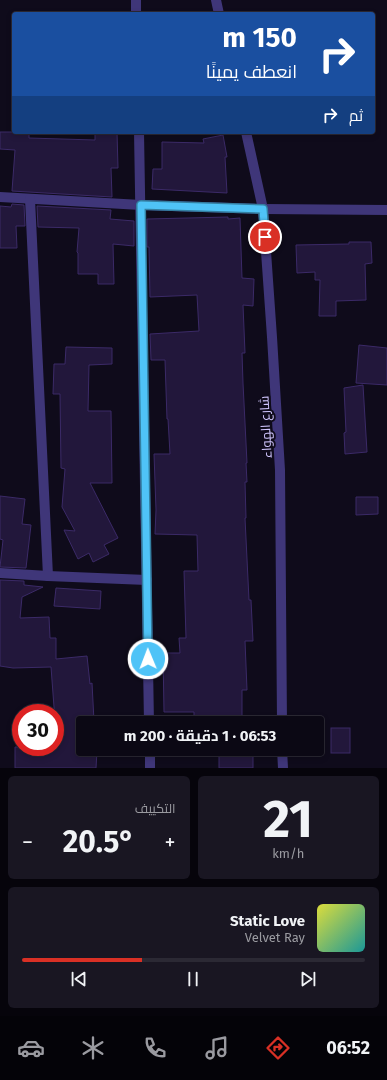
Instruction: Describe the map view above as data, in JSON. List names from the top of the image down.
{
  "streets": {
    "street": ["شارع الهواء"]
  },
  "page": {
    "turn": ["150 m", "انعطف يمينًا"],
    "then": "ثم",
    "limit": "30",
    "trip": "06:53 · 1 دقيقة · 200 m",
    "tile": [
      ["21", "km/h"],
      "التكييف"
    ],
    "heat": ["−", "20.5°", "+"],
    "song": ["Static Love", "Velvet Ray"],
    "tabs": "06:52"
  }
}
